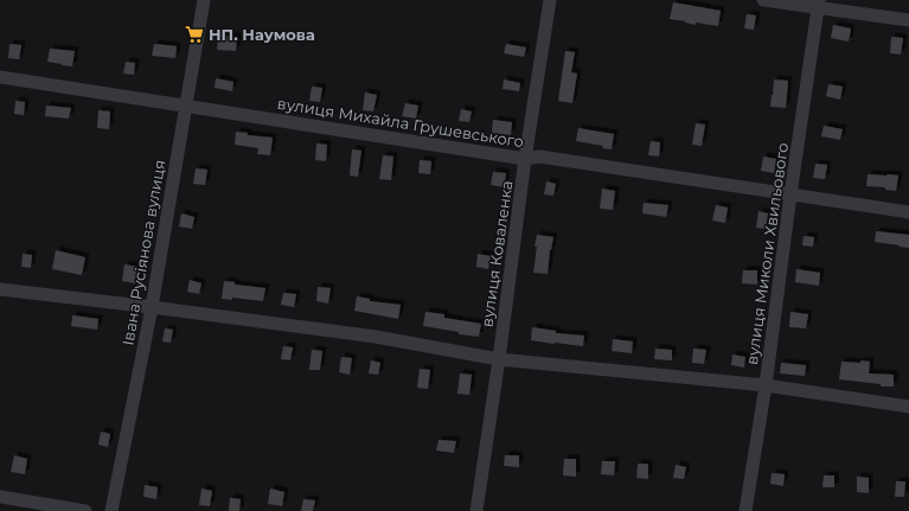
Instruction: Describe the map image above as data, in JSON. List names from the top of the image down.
{
  "streets": {
    "street": [
      "вулиця Михайла Грушевського",
      "Івана Русіянова вулиця",
      "вулиця Коваленка",
      "вулиця Миколи Хвильового"
    ]
  },
  "crossings": [
    ["вулиця Михайла Грушевського", "Івана Русіянова вулиця"],
    ["вулиця Михайла Грушевського", "вулиця Коваленка"],
    ["вулиця Михайла Грушевського", "вулиця Миколи Хвильового"]
  ],
  "places": {
    "supermarket": ["НП. Наумова"]
  }
}
